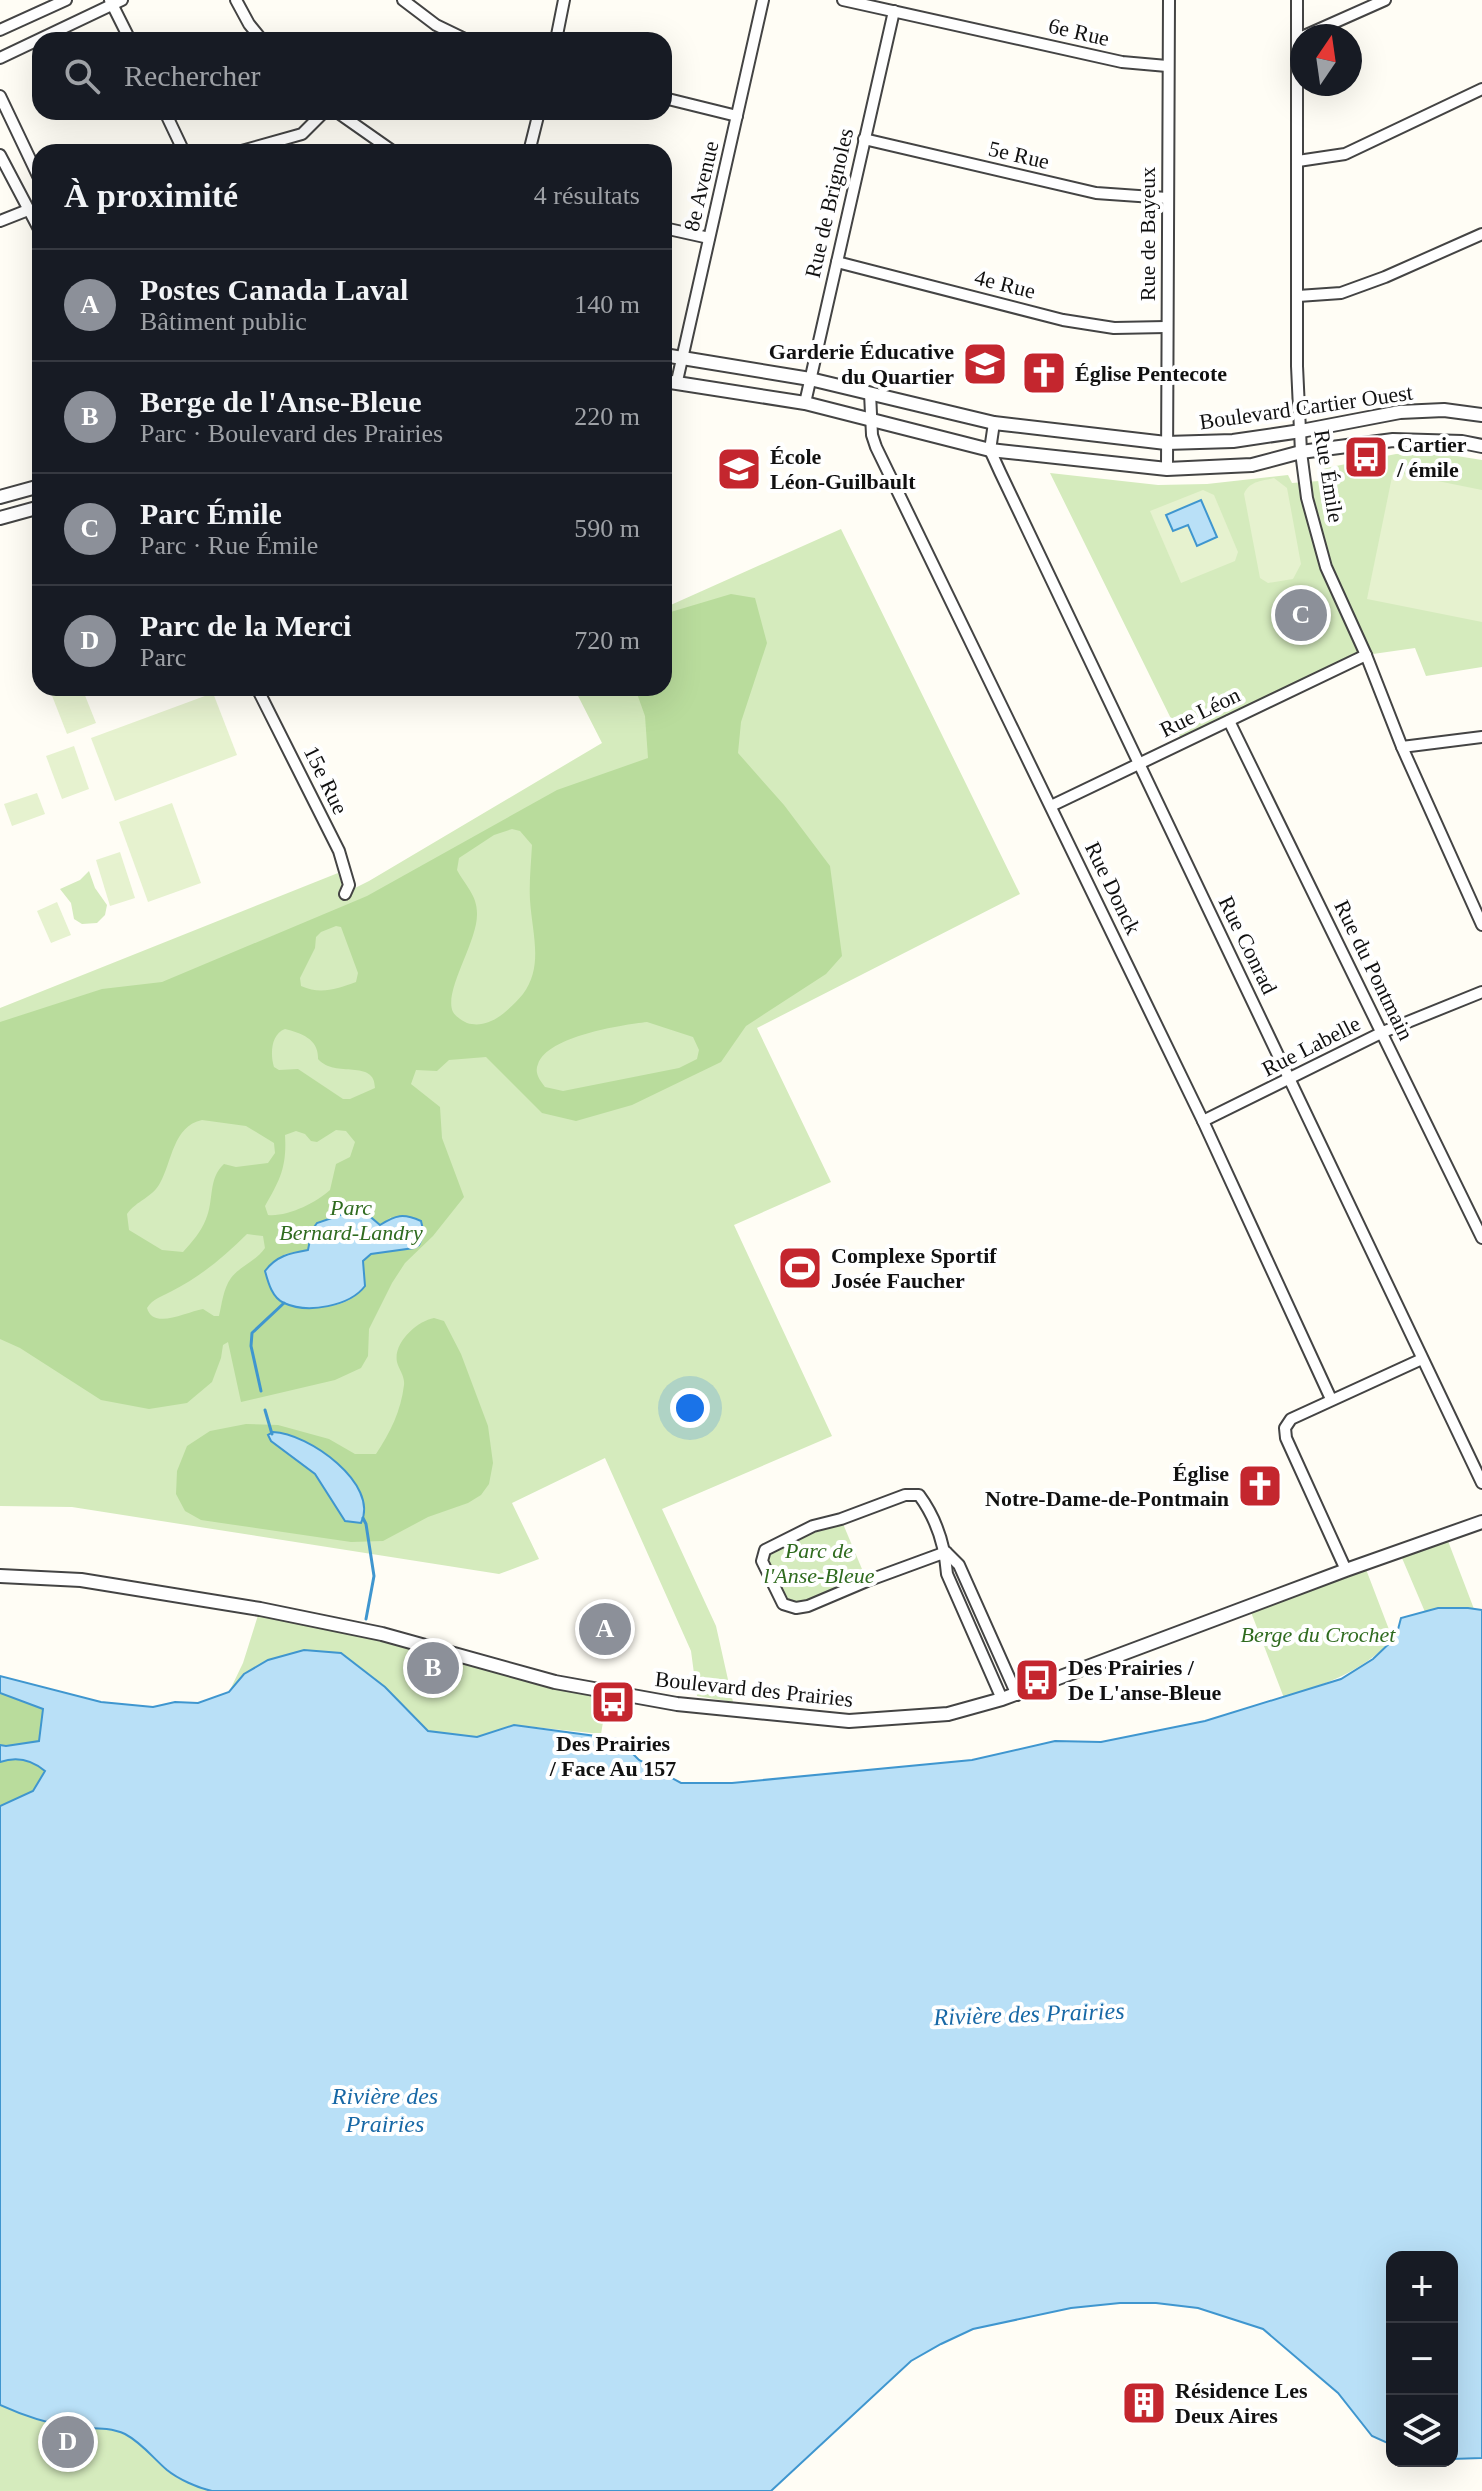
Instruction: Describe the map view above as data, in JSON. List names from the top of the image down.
{
  "streets": {
    "street": [
      "6e Rue",
      "5e Rue",
      "8e Avenue",
      "Rue de Brignoles",
      "Rue de Bayeux",
      "4e Rue",
      "Boulevard Cartier Ouest",
      "Rue Émile",
      "Rue Léon",
      "15e Rue",
      "Rue Donck",
      "Rue Conrad",
      "Rue du Pontmain",
      "Rue Labelle",
      "Boulevard des Prairies"
    ]
  },
  "crossings": [
    ["6e Rue", "Rue de Brignoles"],
    ["6e Rue", "Rue de Bayeux"],
    ["5e Rue", "Rue de Brignoles"],
    ["5e Rue", "Rue de Bayeux"],
    ["8e Avenue", "Boulevard Cartier Ouest"],
    ["Rue de Brignoles", "4e Rue"],
    ["Rue de Brignoles", "Boulevard Cartier Ouest"],
    ["Rue de Bayeux", "4e Rue"],
    ["Rue de Bayeux", "Boulevard Cartier Ouest"],
    ["Boulevard Cartier Ouest", "Rue Émile"],
    ["Boulevard Cartier Ouest", "Rue Donck"],
    ["Boulevard Cartier Ouest", "Rue Conrad"],
    ["Rue Émile", "Rue Léon"],
    ["Rue Léon", "Rue Donck"],
    ["Rue Léon", "Rue Conrad"],
    ["Rue Léon", "Rue du Pontmain"],
    ["Rue Donck", "Rue Labelle"],
    ["Rue Conrad", "Rue Labelle"],
    ["Rue du Pontmain", "Rue Labelle"]
  ],
  "water": ["Rivière des Prairies"],
  "parks": ["Parc Bernard-Landry", "Parc de l'Anse-Bleue", "Berge du Crochet"],
  "places": {
    "school or university": ["Garderie Éducative du Quartier", "École Léon-Guilbault"],
    "church": ["Église Pentecote", "Église Notre-Dame-de-Pontmain"],
    "bus stop": ["Cartier / émile", "Des Prairies / De L'anse-Bleue", "Des Prairies / Face Au 157"],
    "sports": ["Complexe Sportif Josée Faucher"],
    "building": ["Résidence Les Deux Aires"]
  },
  "north": "top",
  "page": {
    "search": "Rechercher",
    "heading": ["À proximité", "4 résultats"],
    "list": [
      {
        "mark": "A",
        "name": "Postes Canada Laval",
        "note": "Bâtiment public",
        "value": "140 m"
      },
      {
        "mark": "B",
        "name": "Berge de l'Anse-Bleue",
        "note": "Parc · Boulevard des Prairies",
        "value": "220 m"
      },
      {
        "mark": "C",
        "name": "Parc Émile",
        "note": "Parc · Rue Émile",
        "value": "590 m"
      },
      {
        "mark": "D",
        "name": "Parc de la Merci",
        "note": "Parc",
        "value": "720 m"
      }
    ],
    "pins": [
      "C",
      "A",
      "B",
      "D"
    ],
    "map_buttons": ["+", "−"]
  }
}
